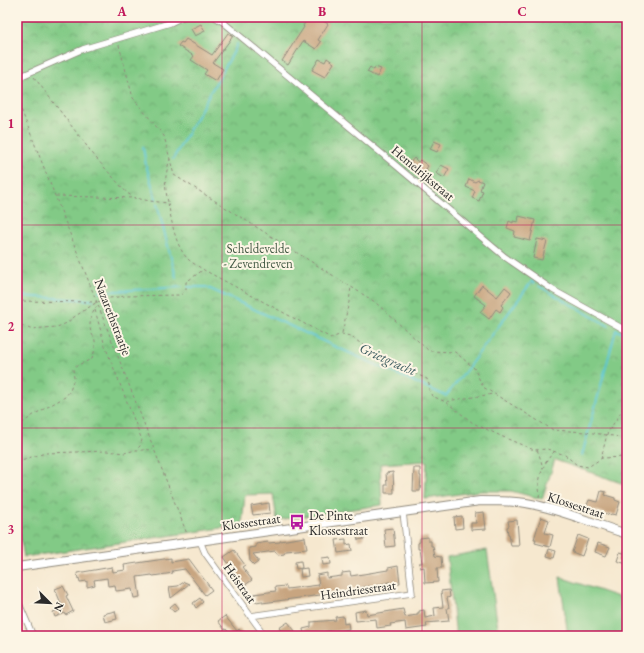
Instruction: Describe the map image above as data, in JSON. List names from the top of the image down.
{
  "streets": {
    "street": [
      "Hemelrijkstraat",
      "Klossestraat",
      "Heistraat",
      "Heindriesstraat"
    ],
    "path": ["Nazarethstraatje"]
  },
  "crossings": [
    ["Nazarethstraatje", "Klossestraat"],
    ["Klossestraat", "Heistraat"],
    ["Klossestraat", "Heindriesstraat"],
    ["Heistraat", "Heindriesstraat"]
  ],
  "water": ["Grietgracht"],
  "parks": ["Scheldevelde - Zevendreven"],
  "places": {
    "bus stop": ["De Pinte Klossestraat"]
  },
  "north": "bottom right",
  "grid": {
    "columns": ["A", "B", "C"],
    "rows": ["1", "2", "3"]
  }
}
